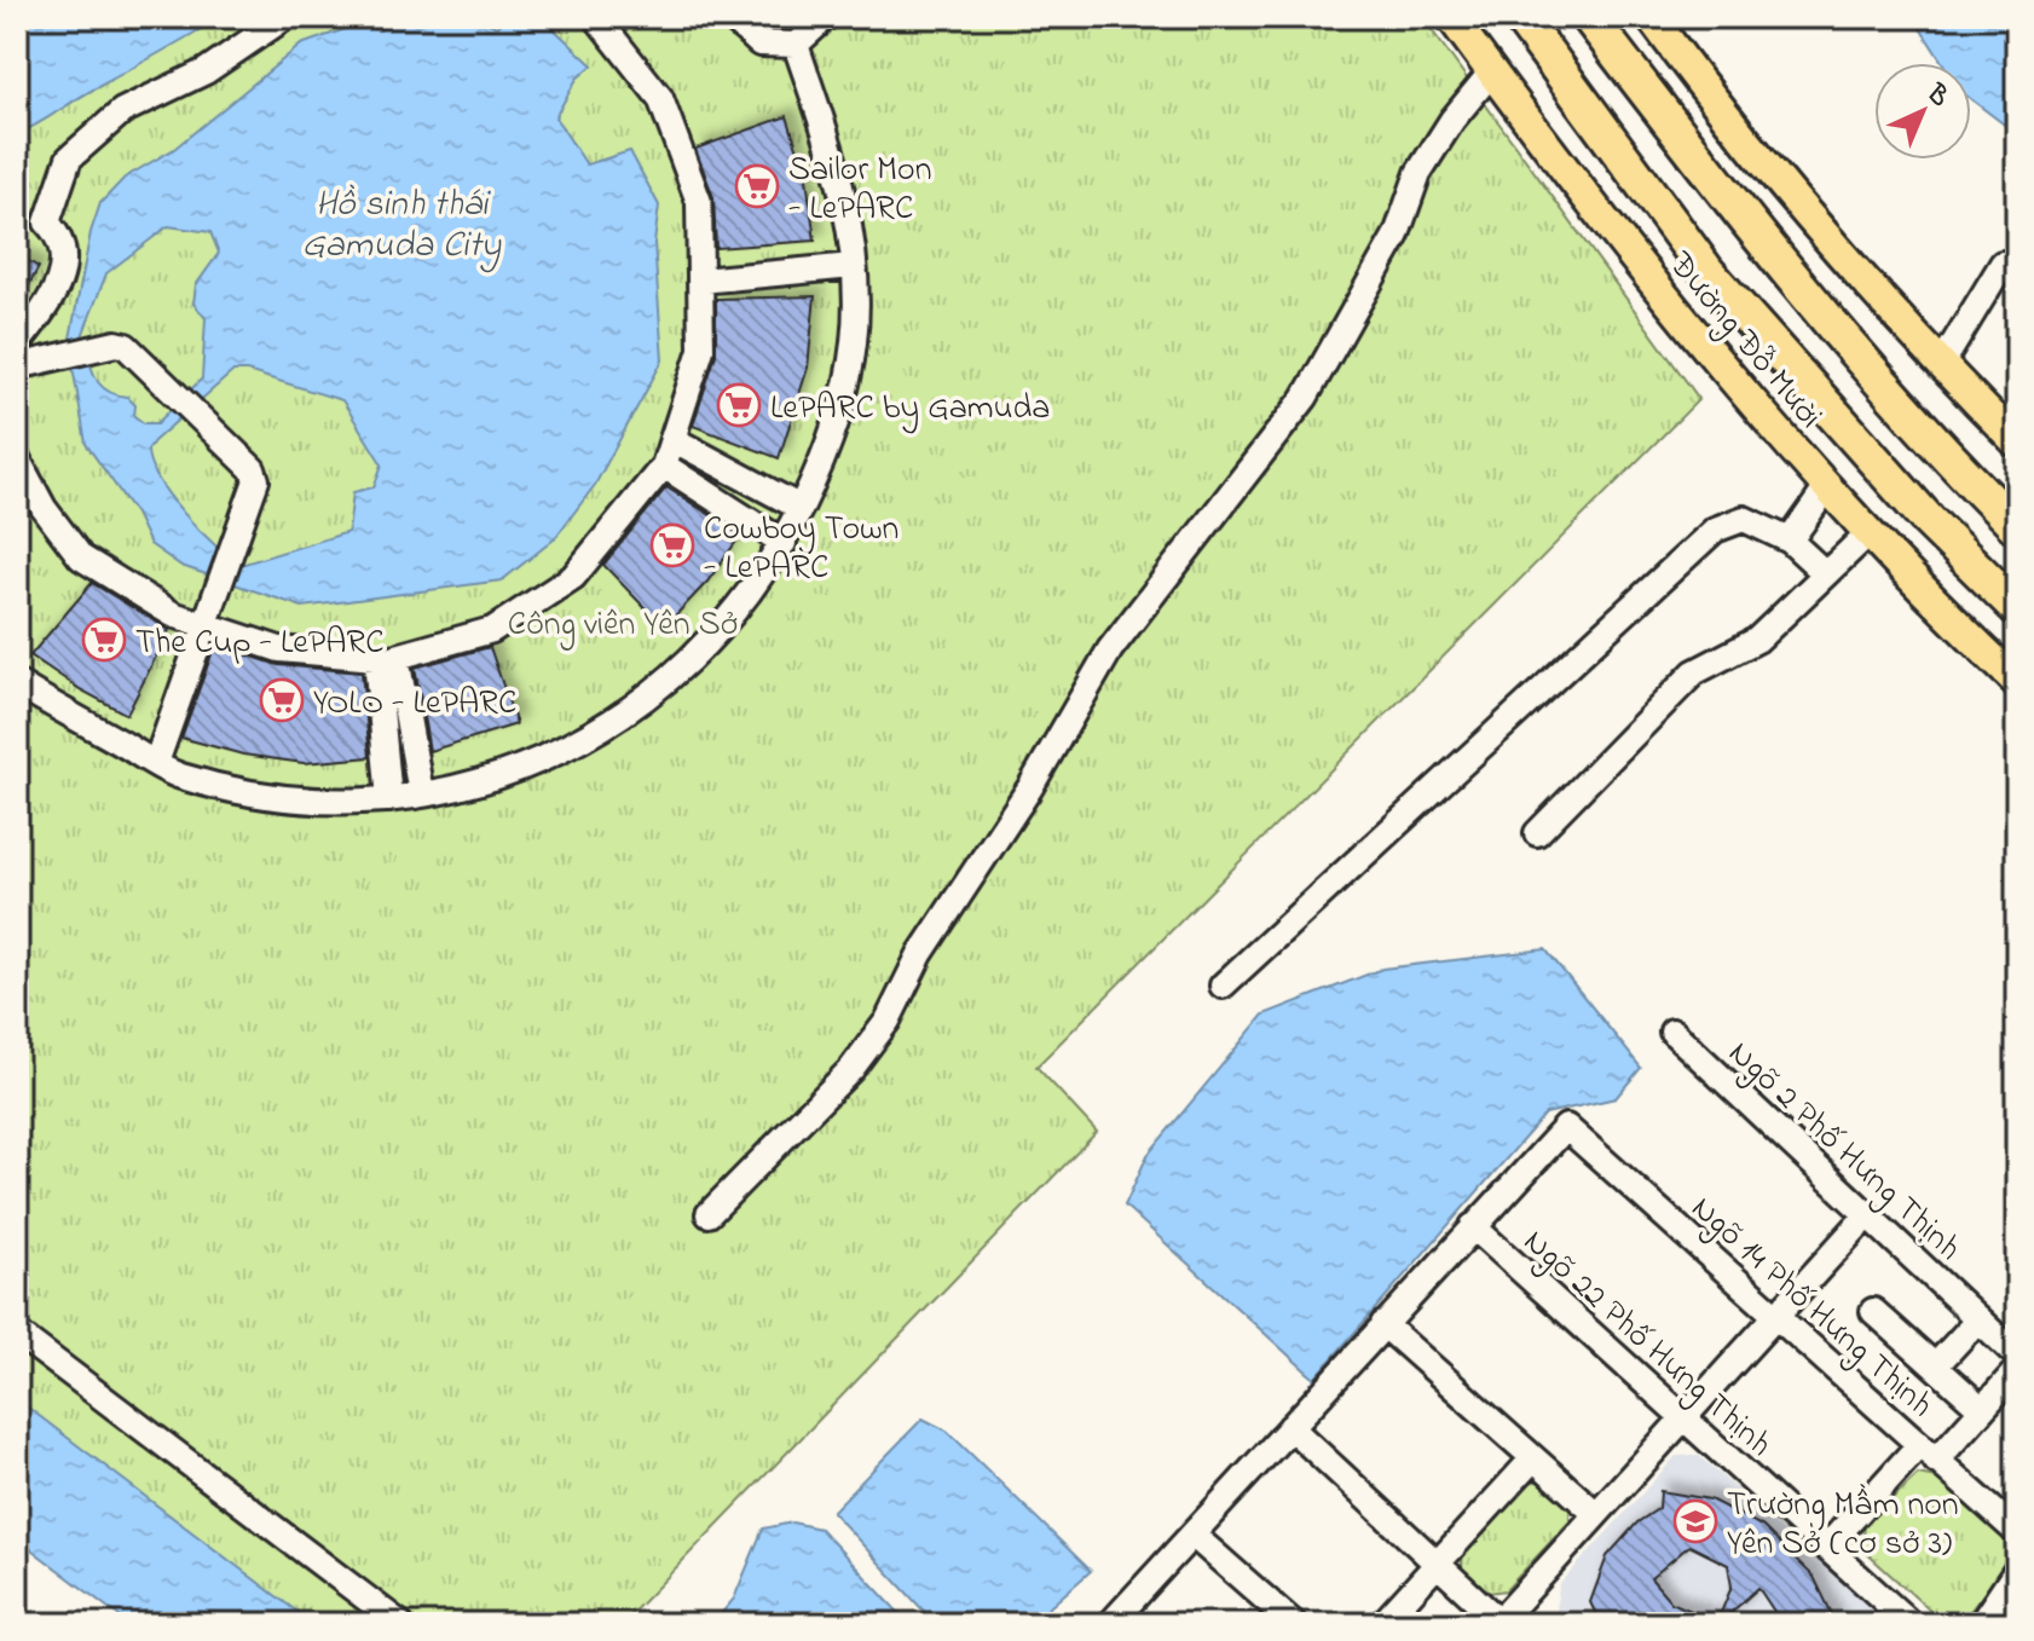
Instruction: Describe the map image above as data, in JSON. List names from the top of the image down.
{
  "streets": {
    "main road": ["Đường Đỗ Mười"],
    "street": ["Ngõ 2 Phố Hưng Thịnh", "Ngõ 14 Phố Hưng Thịnh", "Ngõ 22 Phố Hưng Thịnh"]
  },
  "crossings": [
    ["Ngõ 14 Phố Hưng Thịnh", "Ngõ 22 Phố Hưng Thịnh"]
  ],
  "water": ["Hồ sinh thái Gamuda City"],
  "parks": ["Công viên Yên Sở"],
  "places": {
    "supermarket": [
      "Sailor Mon - LePARC",
      "LePARC by Gamuda",
      "Cowboy Town - LePARC",
      "The Cup - LePARC",
      "YOLO - LePARC"
    ],
    "school or university": ["Trường Mầm non Yên Sở (cơ sở 3)"]
  },
  "north": "top right"
}
